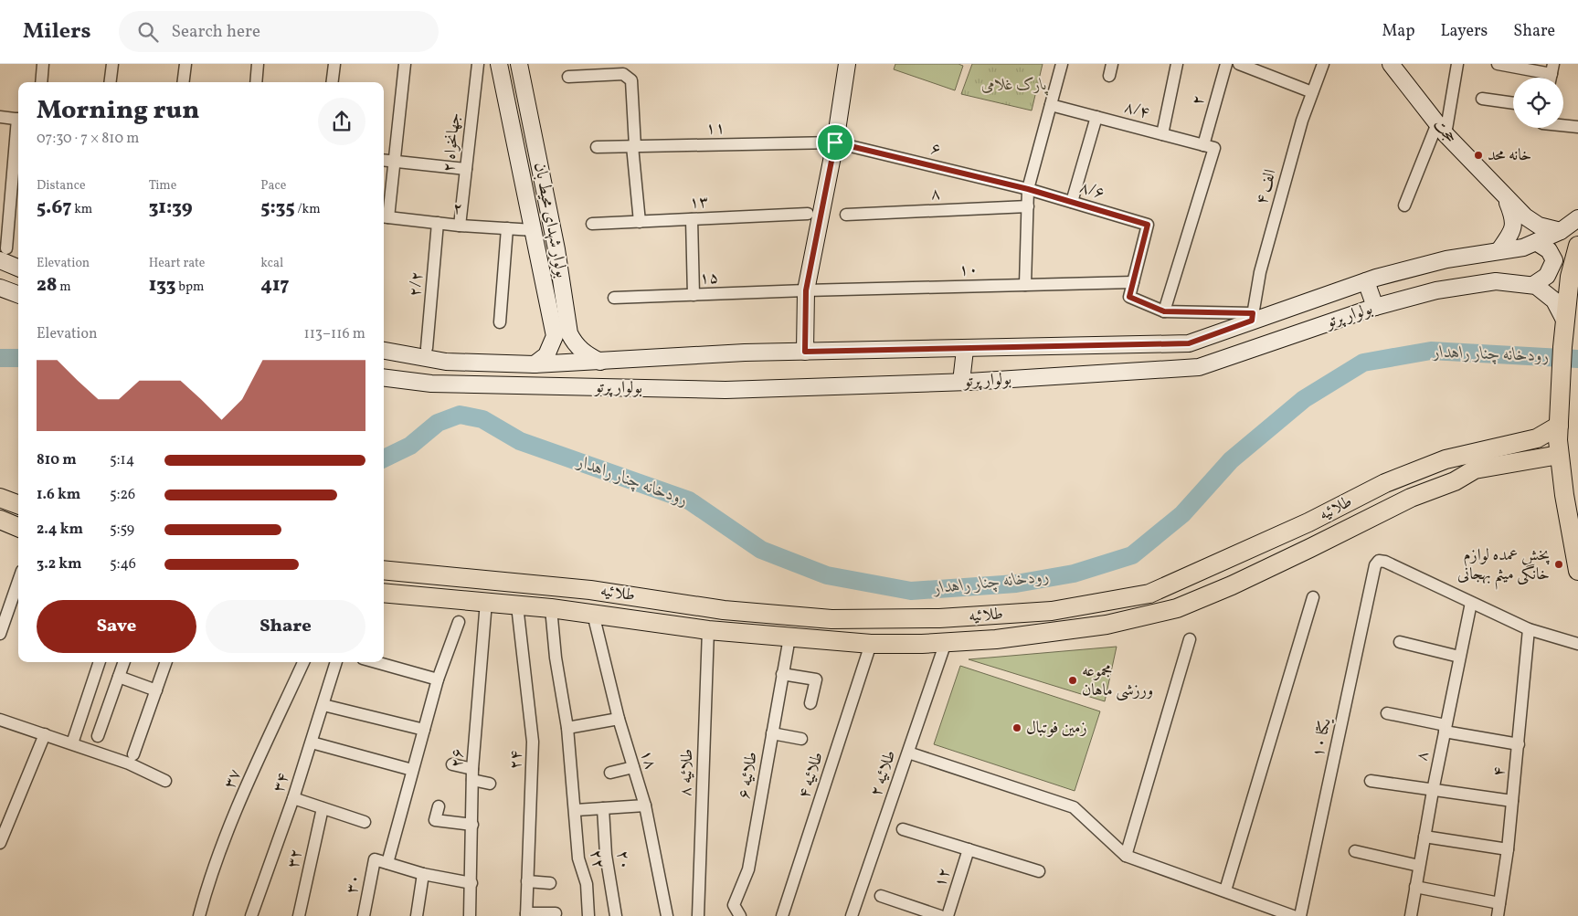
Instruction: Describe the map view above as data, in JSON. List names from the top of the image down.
{
  "streets": {
    "main road": [
      "حجت",
      "بولوار شهدای محیط بان",
      "بولوار پرتو",
      "طلائیه"
    ],
    "street": [
      "۲",
      "۸/۴",
      "۱۱",
      "جهانخواه ۲",
      "۶",
      "۴ الف",
      "۸/۶",
      "۸",
      "۱۳",
      "۱۰",
      "۱۵",
      "۲/۲",
      "۱۰ یکتا",
      "۲۶",
      "۲۴",
      "۱۸",
      "۴",
      "طلائیه ۸",
      "طلائیه ۲",
      "طلائیه ۶",
      "طلائیه ۴",
      "۳۷",
      "۳۴",
      "۳۲",
      "۲۲",
      "۲۰",
      "۱۲",
      "۳۰"
    ]
  },
  "crossings": [
    ["۲", "۸/۴"],
    ["۲", "جهانخواه ۲"],
    ["۲", "بولوار شهدای محیط بان"],
    ["۲", "۲/۲"],
    ["۱۱", "۶"],
    ["حجت", "بولوار پرتو"],
    ["۶", "۸/۶"],
    ["۴ الف", "بولوار پرتو"],
    ["۸/۶", "۱۰"],
    ["۸", "۱۰ یکتا"],
    ["۱۰", "۱۵"],
    ["طلائیه", "۲۶"],
    ["طلائیه", "۲۴"],
    ["طلائیه", "۱۸"],
    ["طلائیه", "طلائیه ۸"],
    ["طلائیه", "طلائیه ۲"],
    ["طلائیه", "طلائیه ۶"],
    ["طلائیه", "طلائیه ۴"],
    ["طلائیه", "۲۲"]
  ],
  "water": ["رودخانه چنار راهدار"],
  "parks": ["پارک غلامی"],
  "places": [
    "خانه محد",
    "پخش عمده لوازم خانگی میثم بهجانی",
    "مجموعه ورزشی ماهان",
    "زمین فوتبال"
  ],
  "page": {
    "header": "Milers",
    "search": "Search here",
    "nav": ["Map", "Layers", "Share"],
    "heading": ["Morning run", "07:30 · 7 × 810 m"],
    "stats": [
      ["Distance", "5.67 km"],
      ["Time", "31:39"],
      ["Pace", "5:35 /km"],
      ["Elevation", "28 m"],
      ["Heart rate", "133 bpm"],
      ["kcal", "417"]
    ],
    "chart": ["Elevation", "113–116 m"],
    "list": [
      {
        "name": "810 m",
        "note": "5:14"
      },
      {
        "name": "1.6 km",
        "note": "5:26"
      },
      {
        "name": "2.4 km",
        "note": "5:59"
      },
      {
        "name": "3.2 km",
        "note": "5:46"
      }
    ],
    "buttons": ["Save", "Share"]
  }
}
